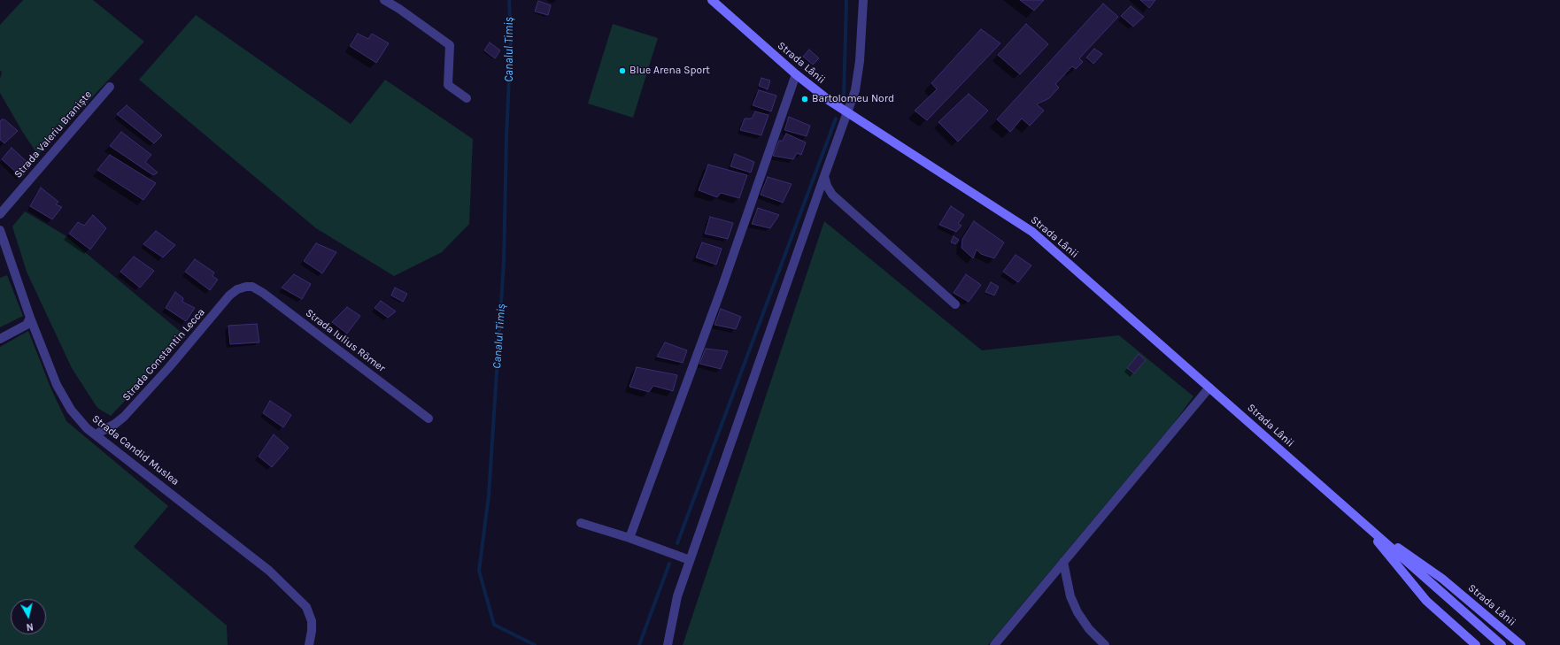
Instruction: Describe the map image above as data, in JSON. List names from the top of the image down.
{
  "streets": {
    "main road": ["Strada Lânii"],
    "street": [
      "Strada Valeriu Braniște",
      "Strada Iulius Römer",
      "Strada Constantin Lecca",
      "Strada Candid Muslea"
    ]
  },
  "crossings": [
    ["Strada Iulius Römer", "Strada Constantin Lecca"],
    ["Strada Constantin Lecca", "Strada Candid Muslea"]
  ],
  "water": ["Canalul Timiș"],
  "places": ["Blue Arena Sport", "Bartolomeu Nord"],
  "north": "bottom"
}
